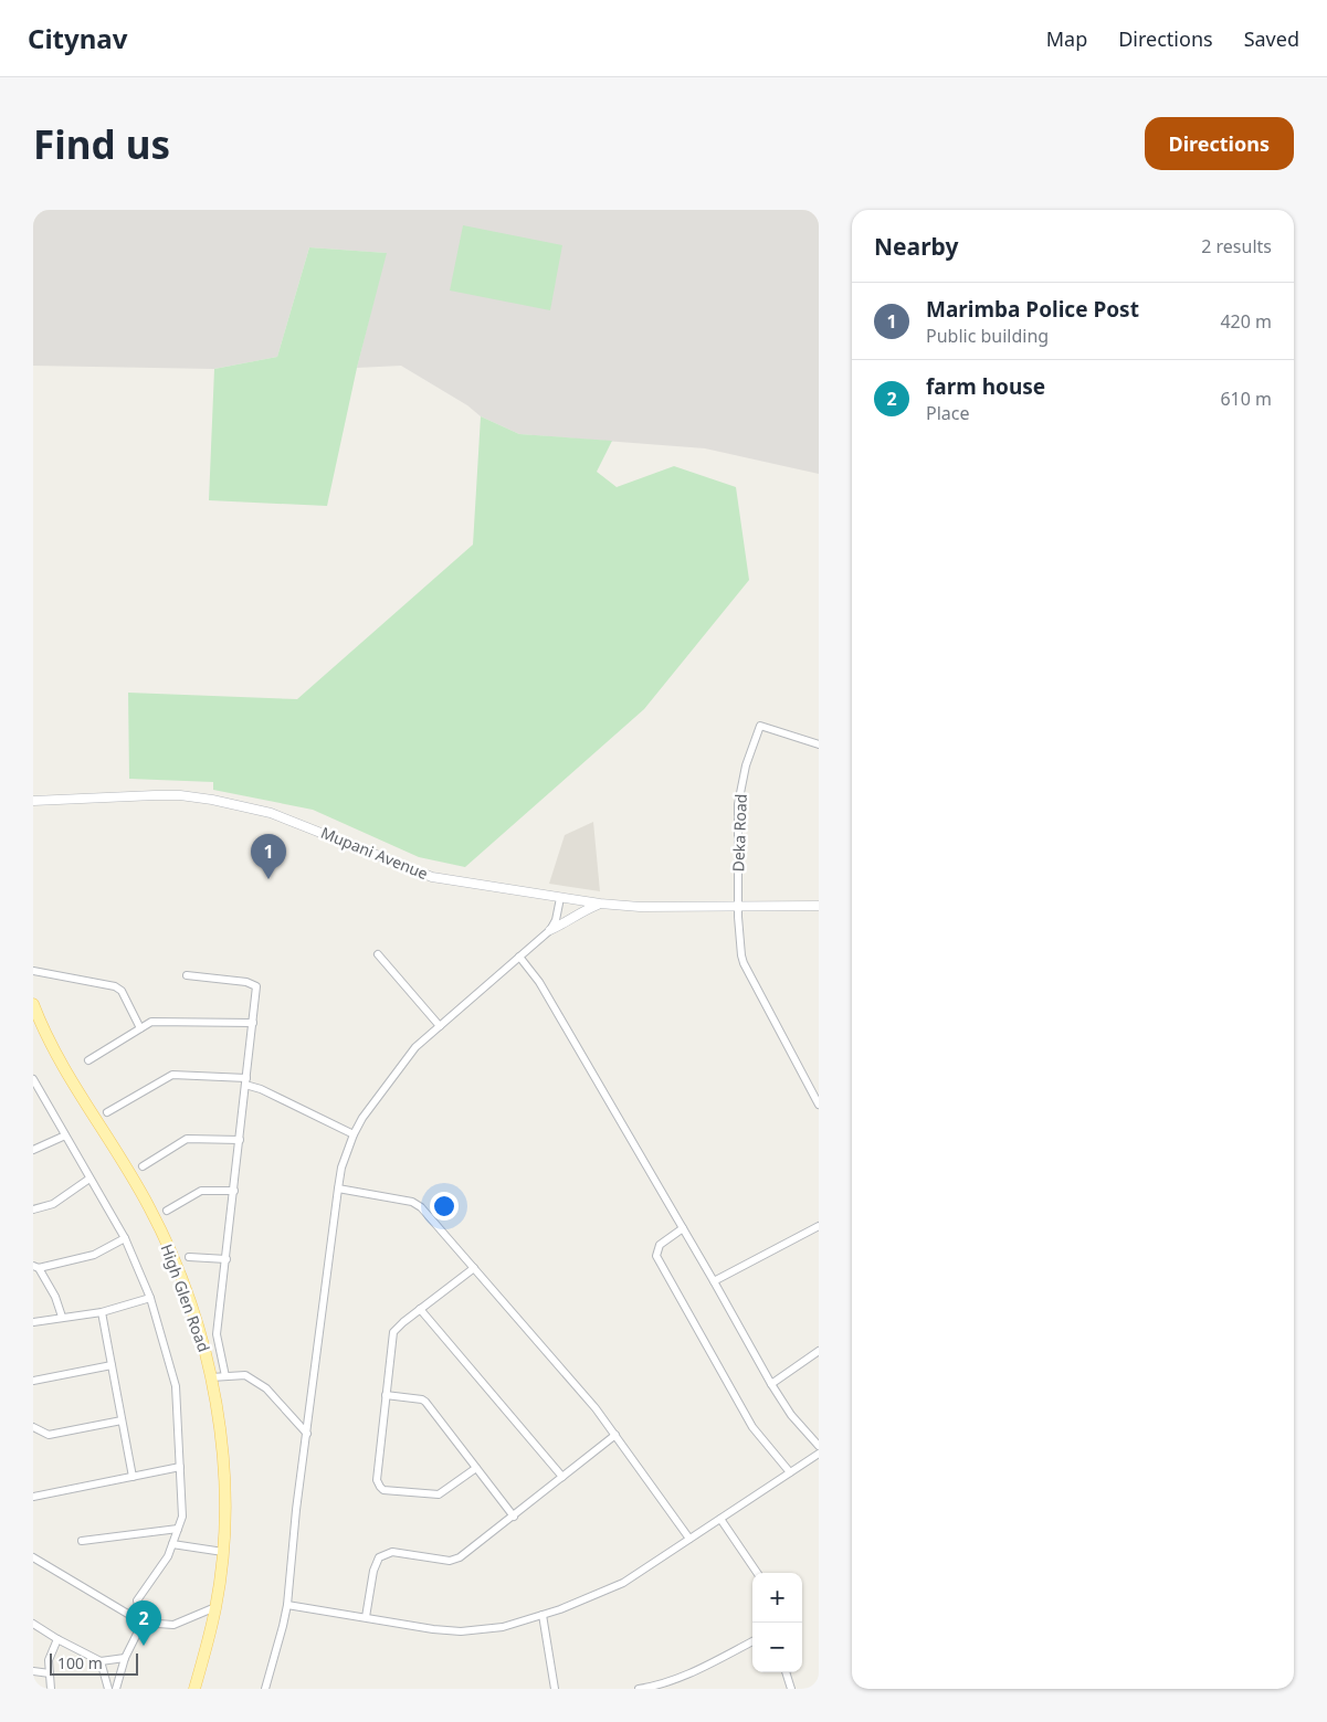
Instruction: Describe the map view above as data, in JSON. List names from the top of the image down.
{
  "streets": {
    "main road": ["High Glen Road"],
    "street": ["Deka Road", "Mupani Avenue"]
  },
  "crossings": [
    ["Deka Road", "Mupani Avenue"]
  ],
  "scale_bar": "100 m",
  "page": {
    "header": "Citynav",
    "nav": ["Map", "Directions", "Saved"],
    "buttons": "Directions",
    "title": "Find us",
    "heading": ["Nearby", "2 results"],
    "list": [
      {
        "mark": "1",
        "name": "Marimba Police Post",
        "note": "Public building",
        "value": "420 m"
      },
      {
        "mark": "2",
        "name": "farm house",
        "note": "Place",
        "value": "610 m"
      }
    ],
    "pins": ["1", "2"],
    "map_buttons": ["+", "−"],
    "scale": "100 m"
  }
}
